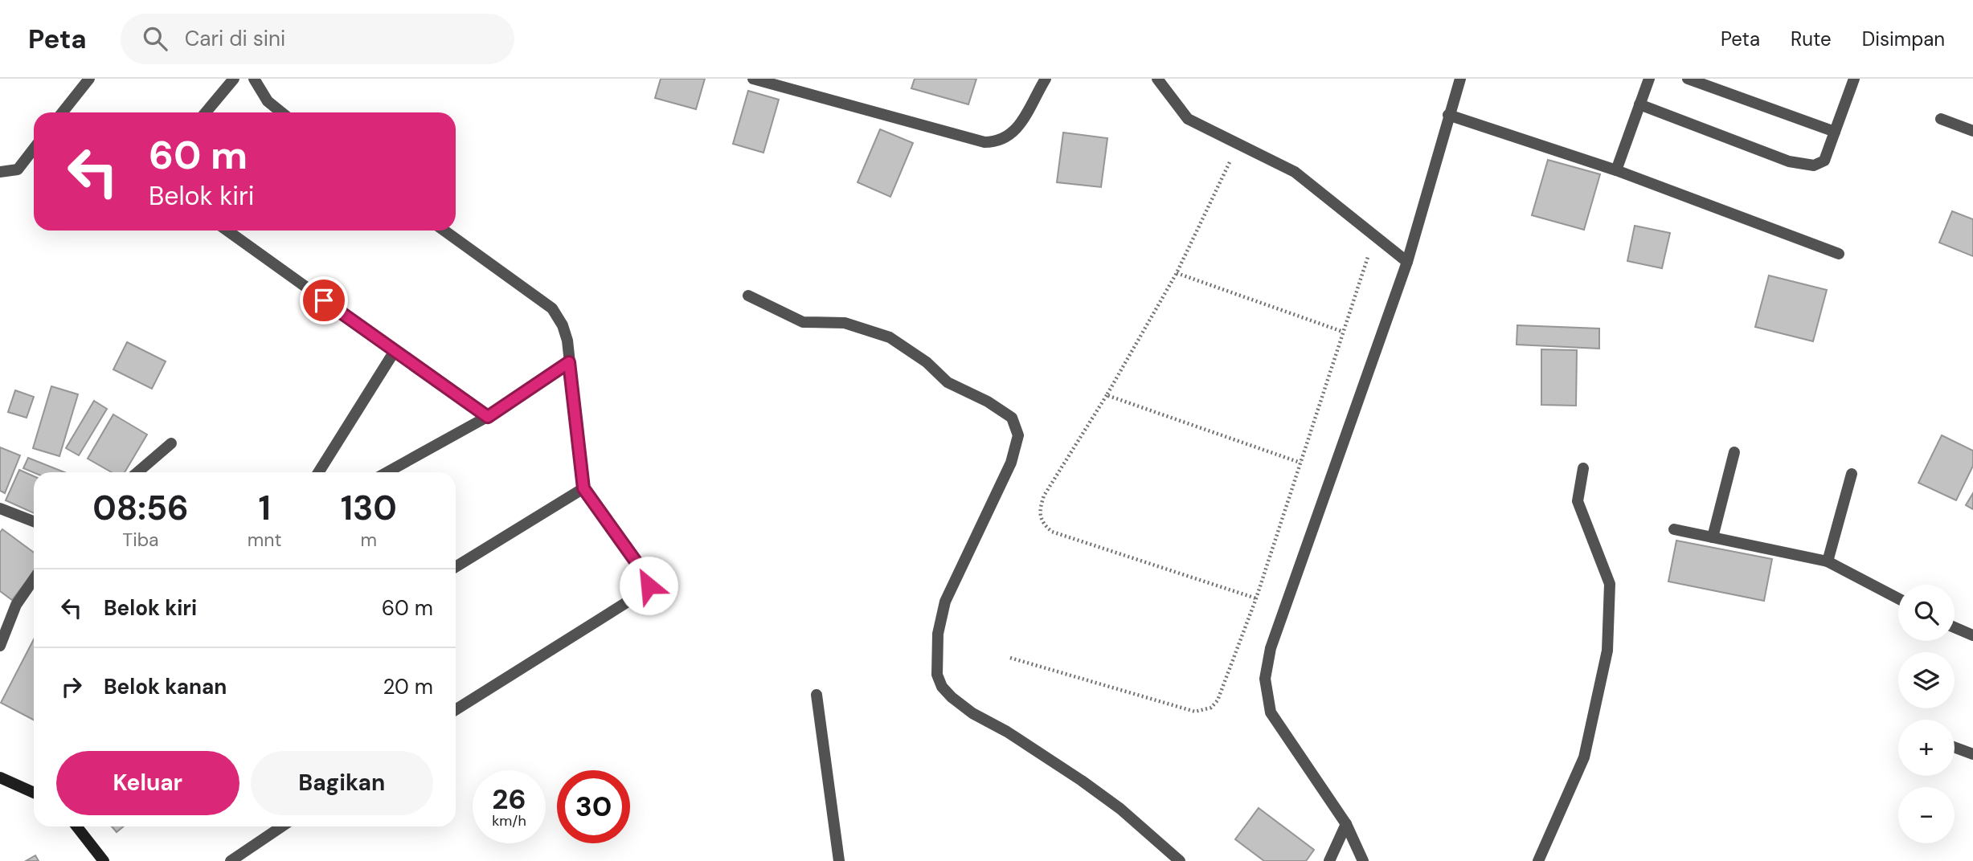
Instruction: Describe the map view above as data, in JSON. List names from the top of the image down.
{
  "page": {
    "header": "Peta",
    "search": "Cari di sini",
    "nav": ["Peta", "Rute", "Disimpan"],
    "turn": ["60 m", "Belok kiri"],
    "eta": [
      "08:56",
      "Tiba",
      "1",
      "mnt",
      "130",
      "m"
    ],
    "list": [
      {
        "name": "Belok kiri",
        "value": "60 m"
      },
      {
        "name": "Belok kanan",
        "value": "20 m"
      }
    ],
    "map_buttons": ["+", "−"],
    "buttons": ["Keluar", "Bagikan"],
    "speed": "26 km/h",
    "limit": "30"
  }
}
